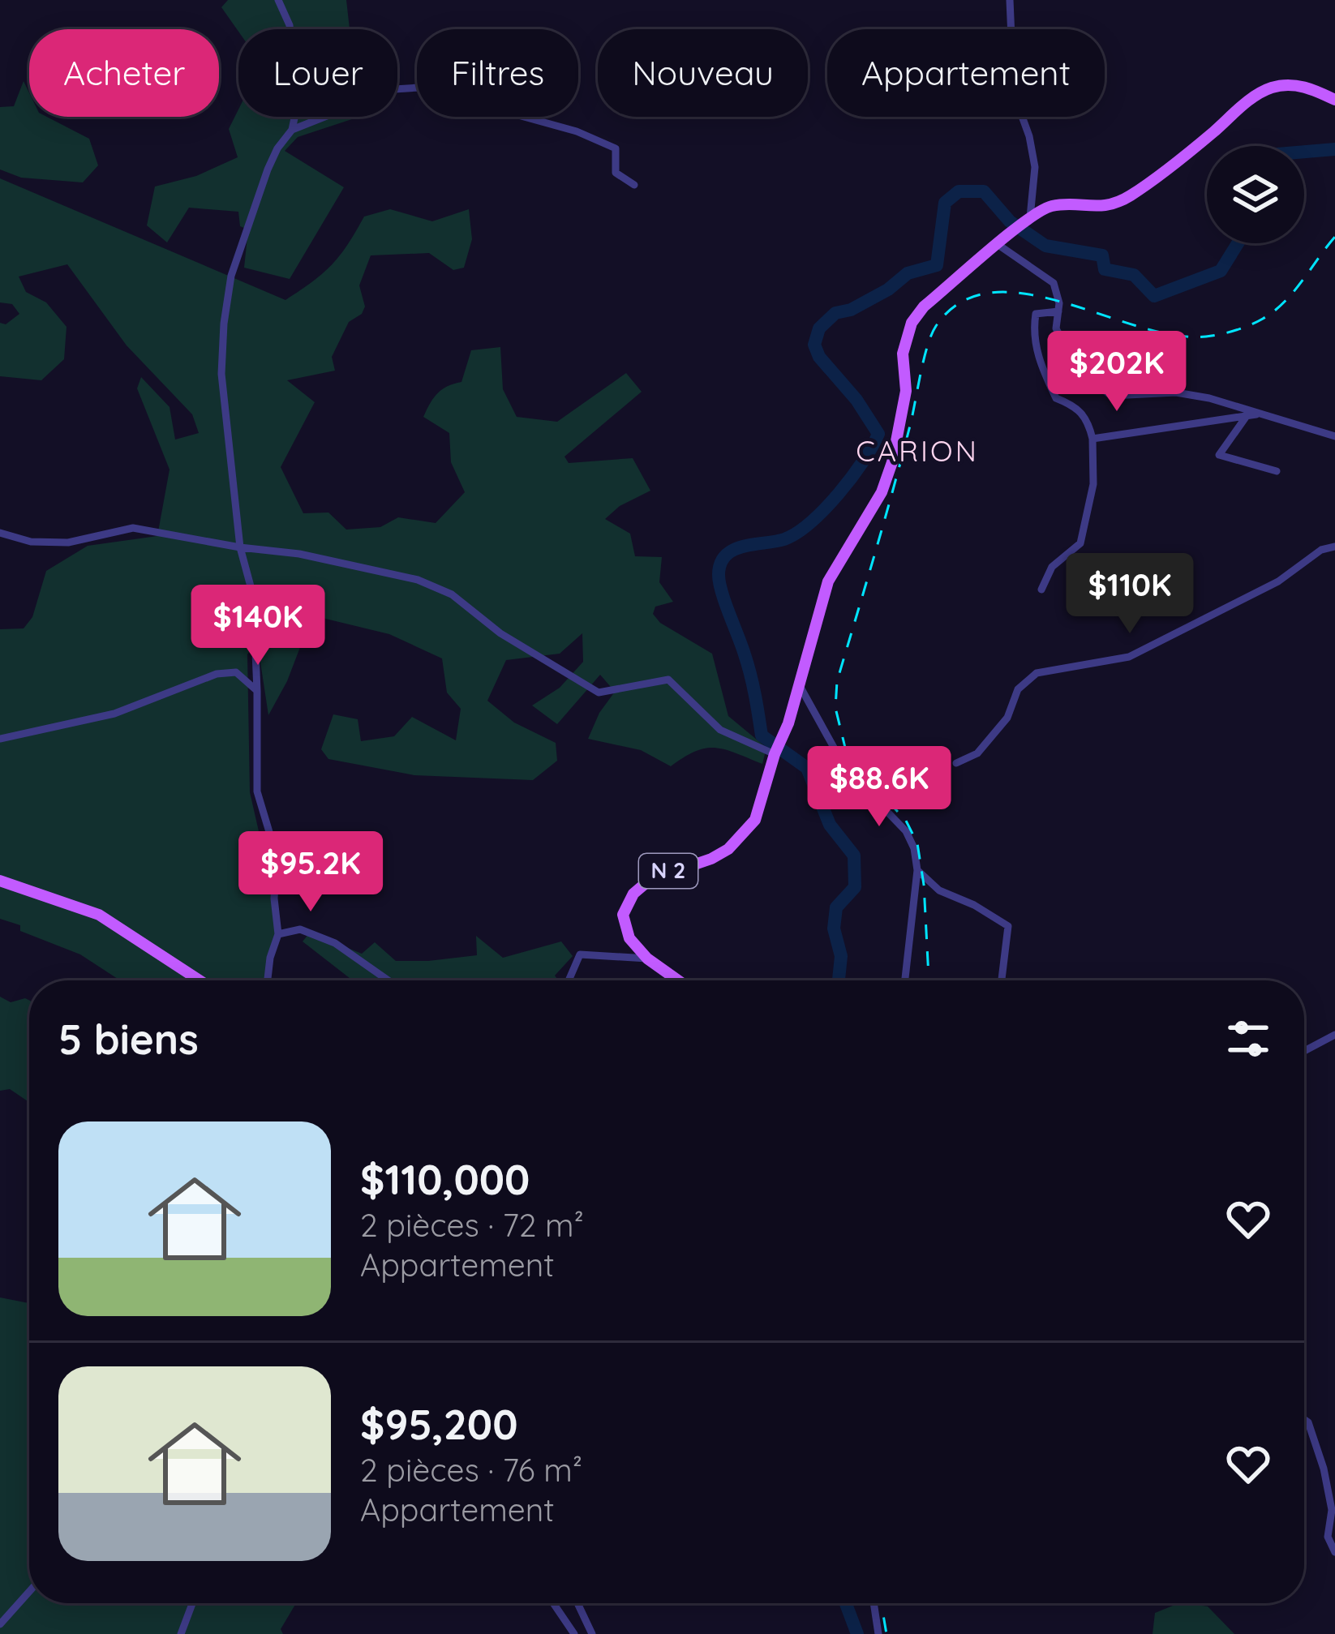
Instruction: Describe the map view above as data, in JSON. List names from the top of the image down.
{
  "streets": {
    "main road": ["N 2"]
  },
  "districts": ["CARION"],
  "page": {
    "chip": [
      "Acheter",
      "Louer",
      "Filtres",
      "Nouveau",
      "Appartement"
    ],
    "price": [
      "$202K",
      "$110K",
      "$140K",
      "$88.6K",
      "$95.2K"
    ],
    "heading": "5 biens",
    "list": [
      {
        "name": "$110,000",
        "note": "2 pièces · 72 m² · Appartement"
      },
      {
        "name": "$95,200",
        "note": "2 pièces · 76 m² · Appartement"
      }
    ]
  }
}
